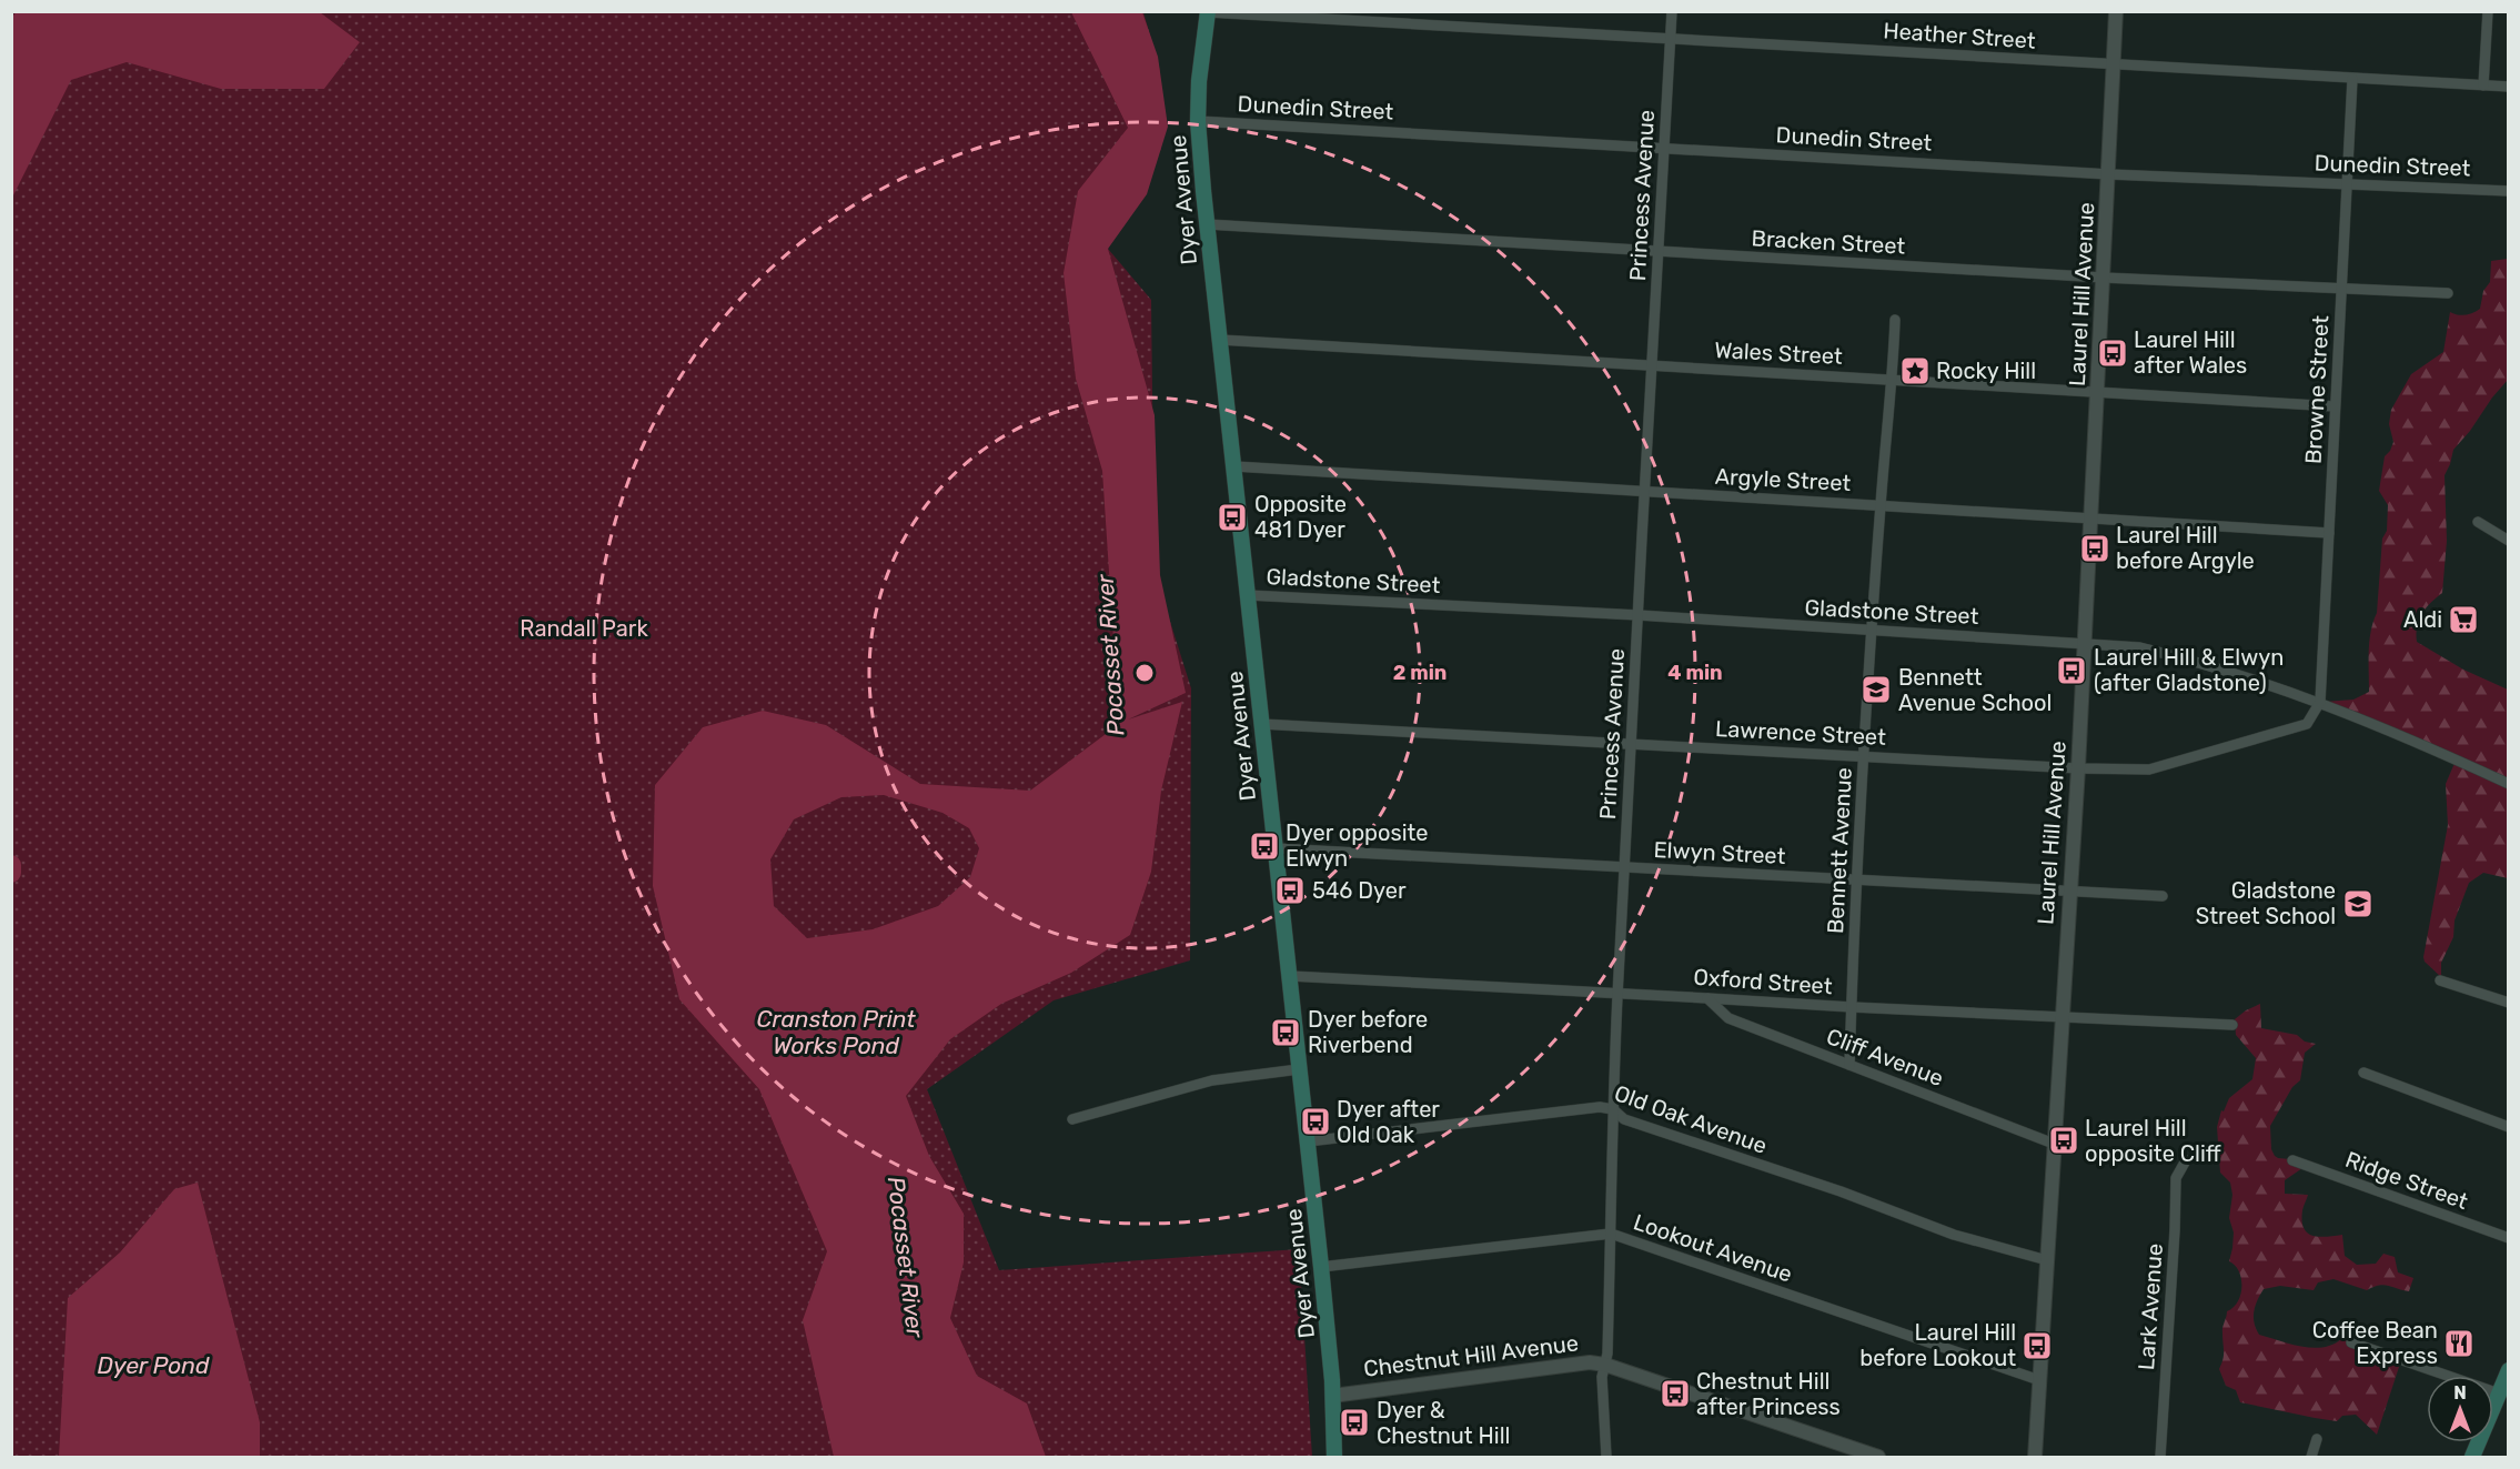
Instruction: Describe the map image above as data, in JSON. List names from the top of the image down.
{
  "streets": {
    "main road": ["Dyer Avenue"],
    "street": [
      "Heather Street",
      "Dunedin Street",
      "Princess Avenue",
      "Bracken Street",
      "Laurel Hill Avenue",
      "Wales Street",
      "Browne Street",
      "Argyle Street",
      "Gladstone Street",
      "Lawrence Street",
      "Bennett Avenue",
      "Elwyn Street",
      "Oxford Street",
      "Cliff Avenue",
      "Old Oak Avenue",
      "Ridge Street",
      "Lookout Avenue",
      "Lark Avenue",
      "Chestnut Hill Avenue"
    ]
  },
  "crossings": [
    ["Heather Street", "Princess Avenue"],
    ["Heather Street", "Dyer Avenue"],
    ["Heather Street", "Laurel Hill Avenue"],
    ["Heather Street", "Browne Street"],
    ["Dunedin Street", "Princess Avenue"],
    ["Dunedin Street", "Dyer Avenue"],
    ["Dunedin Street", "Laurel Hill Avenue"],
    ["Dunedin Street", "Browne Street"],
    ["Princess Avenue", "Bracken Street"],
    ["Princess Avenue", "Wales Street"],
    ["Princess Avenue", "Argyle Street"],
    ["Princess Avenue", "Gladstone Street"],
    ["Princess Avenue", "Lawrence Street"],
    ["Princess Avenue", "Elwyn Street"],
    ["Princess Avenue", "Oxford Street"],
    ["Princess Avenue", "Old Oak Avenue"],
    ["Princess Avenue", "Lookout Avenue"],
    ["Princess Avenue", "Chestnut Hill Avenue"],
    ["Dyer Avenue", "Bracken Street"],
    ["Dyer Avenue", "Wales Street"],
    ["Dyer Avenue", "Argyle Street"],
    ["Dyer Avenue", "Gladstone Street"],
    ["Dyer Avenue", "Lawrence Street"],
    ["Dyer Avenue", "Elwyn Street"],
    ["Dyer Avenue", "Oxford Street"],
    ["Dyer Avenue", "Old Oak Avenue"],
    ["Dyer Avenue", "Lookout Avenue"],
    ["Dyer Avenue", "Chestnut Hill Avenue"],
    ["Bracken Street", "Laurel Hill Avenue"],
    ["Bracken Street", "Browne Street"],
    ["Laurel Hill Avenue", "Wales Street"],
    ["Laurel Hill Avenue", "Argyle Street"],
    ["Laurel Hill Avenue", "Gladstone Street"],
    ["Laurel Hill Avenue", "Lawrence Street"],
    ["Laurel Hill Avenue", "Elwyn Street"],
    ["Laurel Hill Avenue", "Oxford Street"],
    ["Laurel Hill Avenue", "Cliff Avenue"],
    ["Laurel Hill Avenue", "Old Oak Avenue"],
    ["Laurel Hill Avenue", "Lookout Avenue"],
    ["Wales Street", "Browne Street"],
    ["Wales Street", "Bennett Avenue"],
    ["Browne Street", "Argyle Street"],
    ["Browne Street", "Gladstone Street"],
    ["Browne Street", "Lawrence Street"],
    ["Argyle Street", "Bennett Avenue"],
    ["Gladstone Street", "Lawrence Street"],
    ["Gladstone Street", "Bennett Avenue"],
    ["Lawrence Street", "Bennett Avenue"],
    ["Bennett Avenue", "Elwyn Street"],
    ["Bennett Avenue", "Oxford Street"],
    ["Bennett Avenue", "Cliff Avenue"],
    ["Oxford Street", "Cliff Avenue"]
  ],
  "water": ["Pocasset River", "Cranston Print Works Pond", "Dyer Pond"],
  "parks": ["Randall Park"],
  "places": {
    "bus stop": [
      "Laurel Hill after Wales",
      "Opposite 481 Dyer",
      "Laurel Hill before Argyle",
      "Laurel Hill & Elwyn (after Gladstone)",
      "Dyer opposite Elwyn",
      "546 Dyer",
      "Dyer before Riverbend",
      "Dyer after Old Oak",
      "Laurel Hill opposite Cliff",
      "Laurel Hill before Lookout",
      "Chestnut Hill after Princess",
      "Dyer & Chestnut Hill"
    ],
    "place": ["Rocky Hill"],
    "supermarket": ["Aldi"],
    "school or university": ["Bennett Avenue School", "Gladstone Street School"],
    "restaurant": ["Coffee Bean Express"]
  },
  "north": "top",
  "rings": ["2 min", "4 min"]
}
